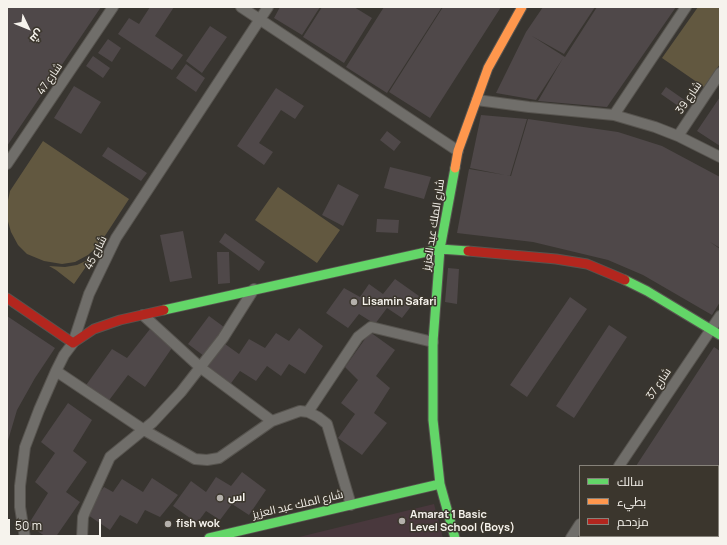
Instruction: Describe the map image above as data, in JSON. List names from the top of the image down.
{
  "streets": {
    "street": [
      "شارع 47",
      "شارع 39",
      "شارع الملك عبد العزيز",
      "شارع 45",
      "شارع 37"
    ]
  },
  "places": [
    "Lisamin Safari",
    "اس",
    "Amarat 1 Basic Level School (Boys)",
    "fish wok"
  ],
  "legend": ["سالك", "بطيء", "مزدحم"],
  "scale_bar": "50 m",
  "north": "bottom right"
}
